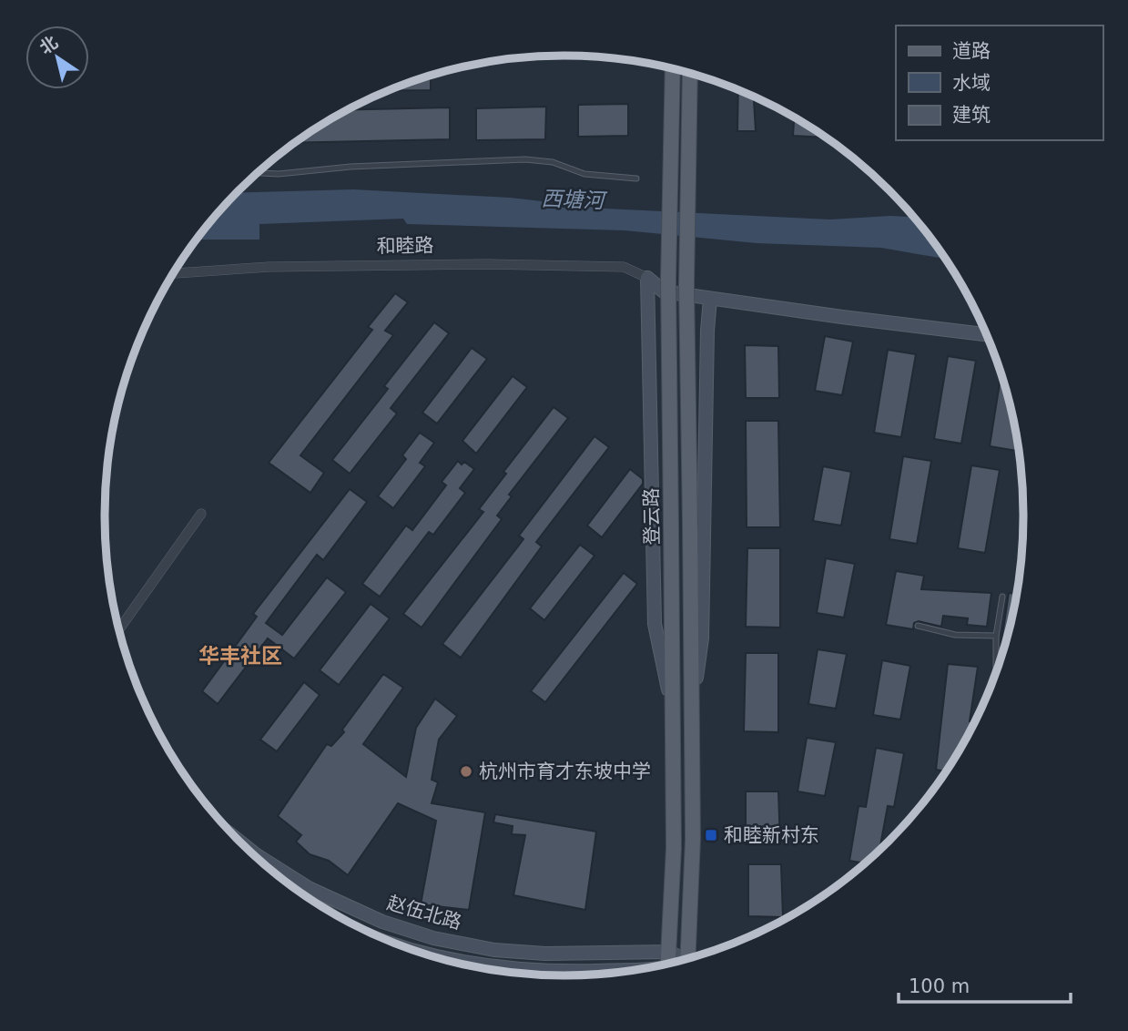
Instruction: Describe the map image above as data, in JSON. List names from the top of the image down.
{
  "streets": {
    "main road": ["登云路"],
    "street": ["和睦路", "赵伍北路"]
  },
  "crossings": [
    ["登云路", "赵伍北路"]
  ],
  "districts": ["华丰社区"],
  "water": ["西塘河"],
  "places": {
    "other": ["杭州市育才东坡中学"],
    "transit": ["和睦新村东"]
  },
  "legend": ["道路", "水域", "建筑"],
  "scale_bar": "100 m",
  "north": "top left"
}
